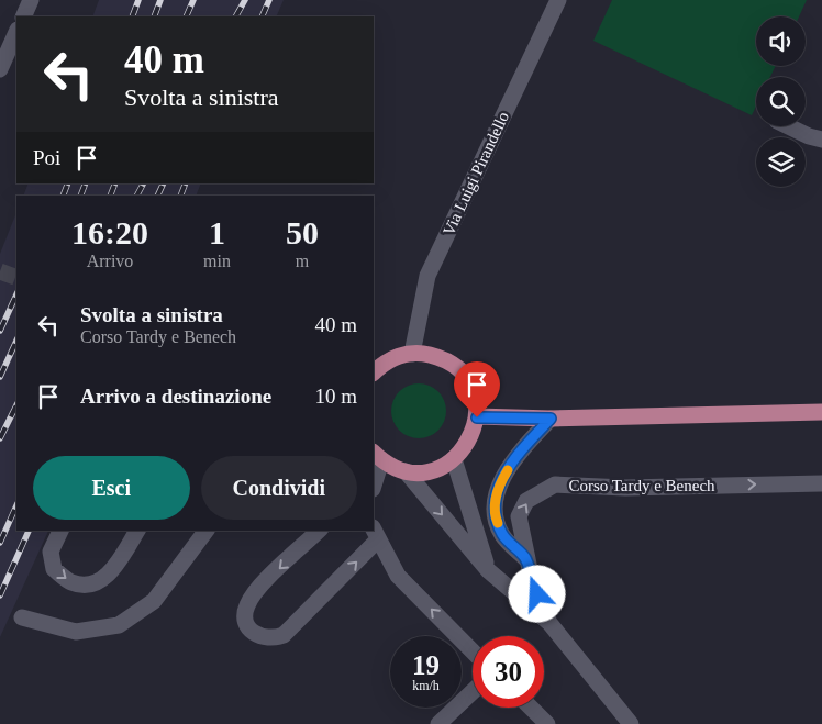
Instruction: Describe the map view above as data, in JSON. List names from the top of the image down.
{
  "streets": {
    "street": ["Via Luigi Pirandello", "Corso Tardy e Benech"]
  },
  "one_way": ["Corso Tardy e Benech"],
  "page": {
    "turn": ["40 m", "Svolta a sinistra"],
    "then": "Poi",
    "eta": [
      "16:20",
      "Arrivo",
      "1",
      "min",
      "50",
      "m"
    ],
    "list": [
      {
        "name": "Svolta a sinistra",
        "note": "Corso Tardy e Benech",
        "value": "40 m"
      },
      {
        "name": "Arrivo a destinazione",
        "value": "10 m"
      }
    ],
    "buttons": ["Esci", "Condividi"],
    "speed": "19 km/h",
    "limit": "30"
  }
}
